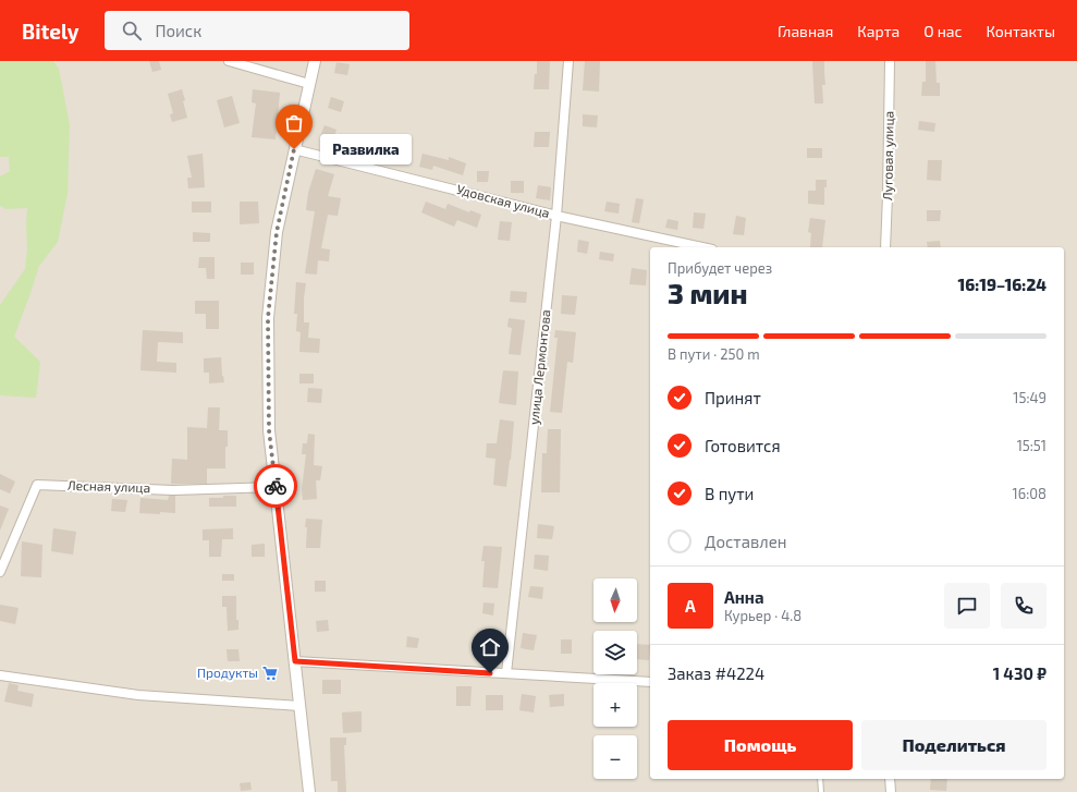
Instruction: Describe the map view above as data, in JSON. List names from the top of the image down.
{
  "streets": {
    "street": [
      "Луговая улица",
      "Удовская улица",
      "улица Лермонтова",
      "Лесная улица"
    ]
  },
  "crossings": [
    ["Удовская улица", "улица Лермонтова"]
  ],
  "places": {
    "other": ["Развилка"],
    "supermarket": ["Продукты"]
  },
  "north": "bottom",
  "page": {
    "header": "Bitely",
    "search": "Поиск",
    "nav": [
      "Главная",
      "Карта",
      "О нас",
      "Контакты"
    ],
    "bubble": "Развилка",
    "heading": ["3 мин", "Прибудет через", "16:19–16:24"],
    "panel": [
      "Анна",
      "Курьер · 4.8",
      "Заказ #4224",
      "1 430 ₽"
    ],
    "bar": "В пути · 250 m",
    "list": [
      ["Принят", "15:49"],
      ["Готовится", "15:51"],
      ["В пути", "16:08"],
      "Доставлен"
    ],
    "map_buttons": ["+", "−"],
    "round": "А",
    "buttons": ["Помощь", "Поделиться"]
  }
}
